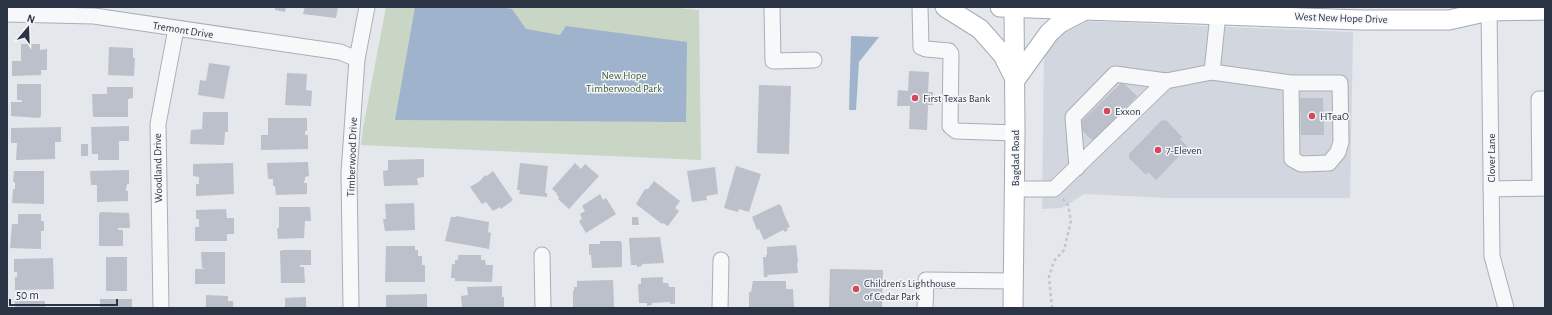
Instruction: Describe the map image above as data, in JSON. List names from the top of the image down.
{
  "streets": {
    "main road": ["West New Hope Drive", "Bagdad Road"],
    "street": [
      "Tremont Drive",
      "Timberwood Drive",
      "Clover Lane",
      "Woodland Drive"
    ]
  },
  "crossings": [
    ["West New Hope Drive", "Bagdad Road"],
    ["West New Hope Drive", "Clover Lane"],
    ["Tremont Drive", "Timberwood Drive"],
    ["Tremont Drive", "Woodland Drive"]
  ],
  "parks": ["New Hope Timberwood Park"],
  "places": [
    "First Texas Bank",
    "Exxon",
    "HTeaO",
    "7-Eleven",
    "Children's Lighthouse of Cedar Park"
  ],
  "scale_bar": "50 m",
  "north": "top"
}
